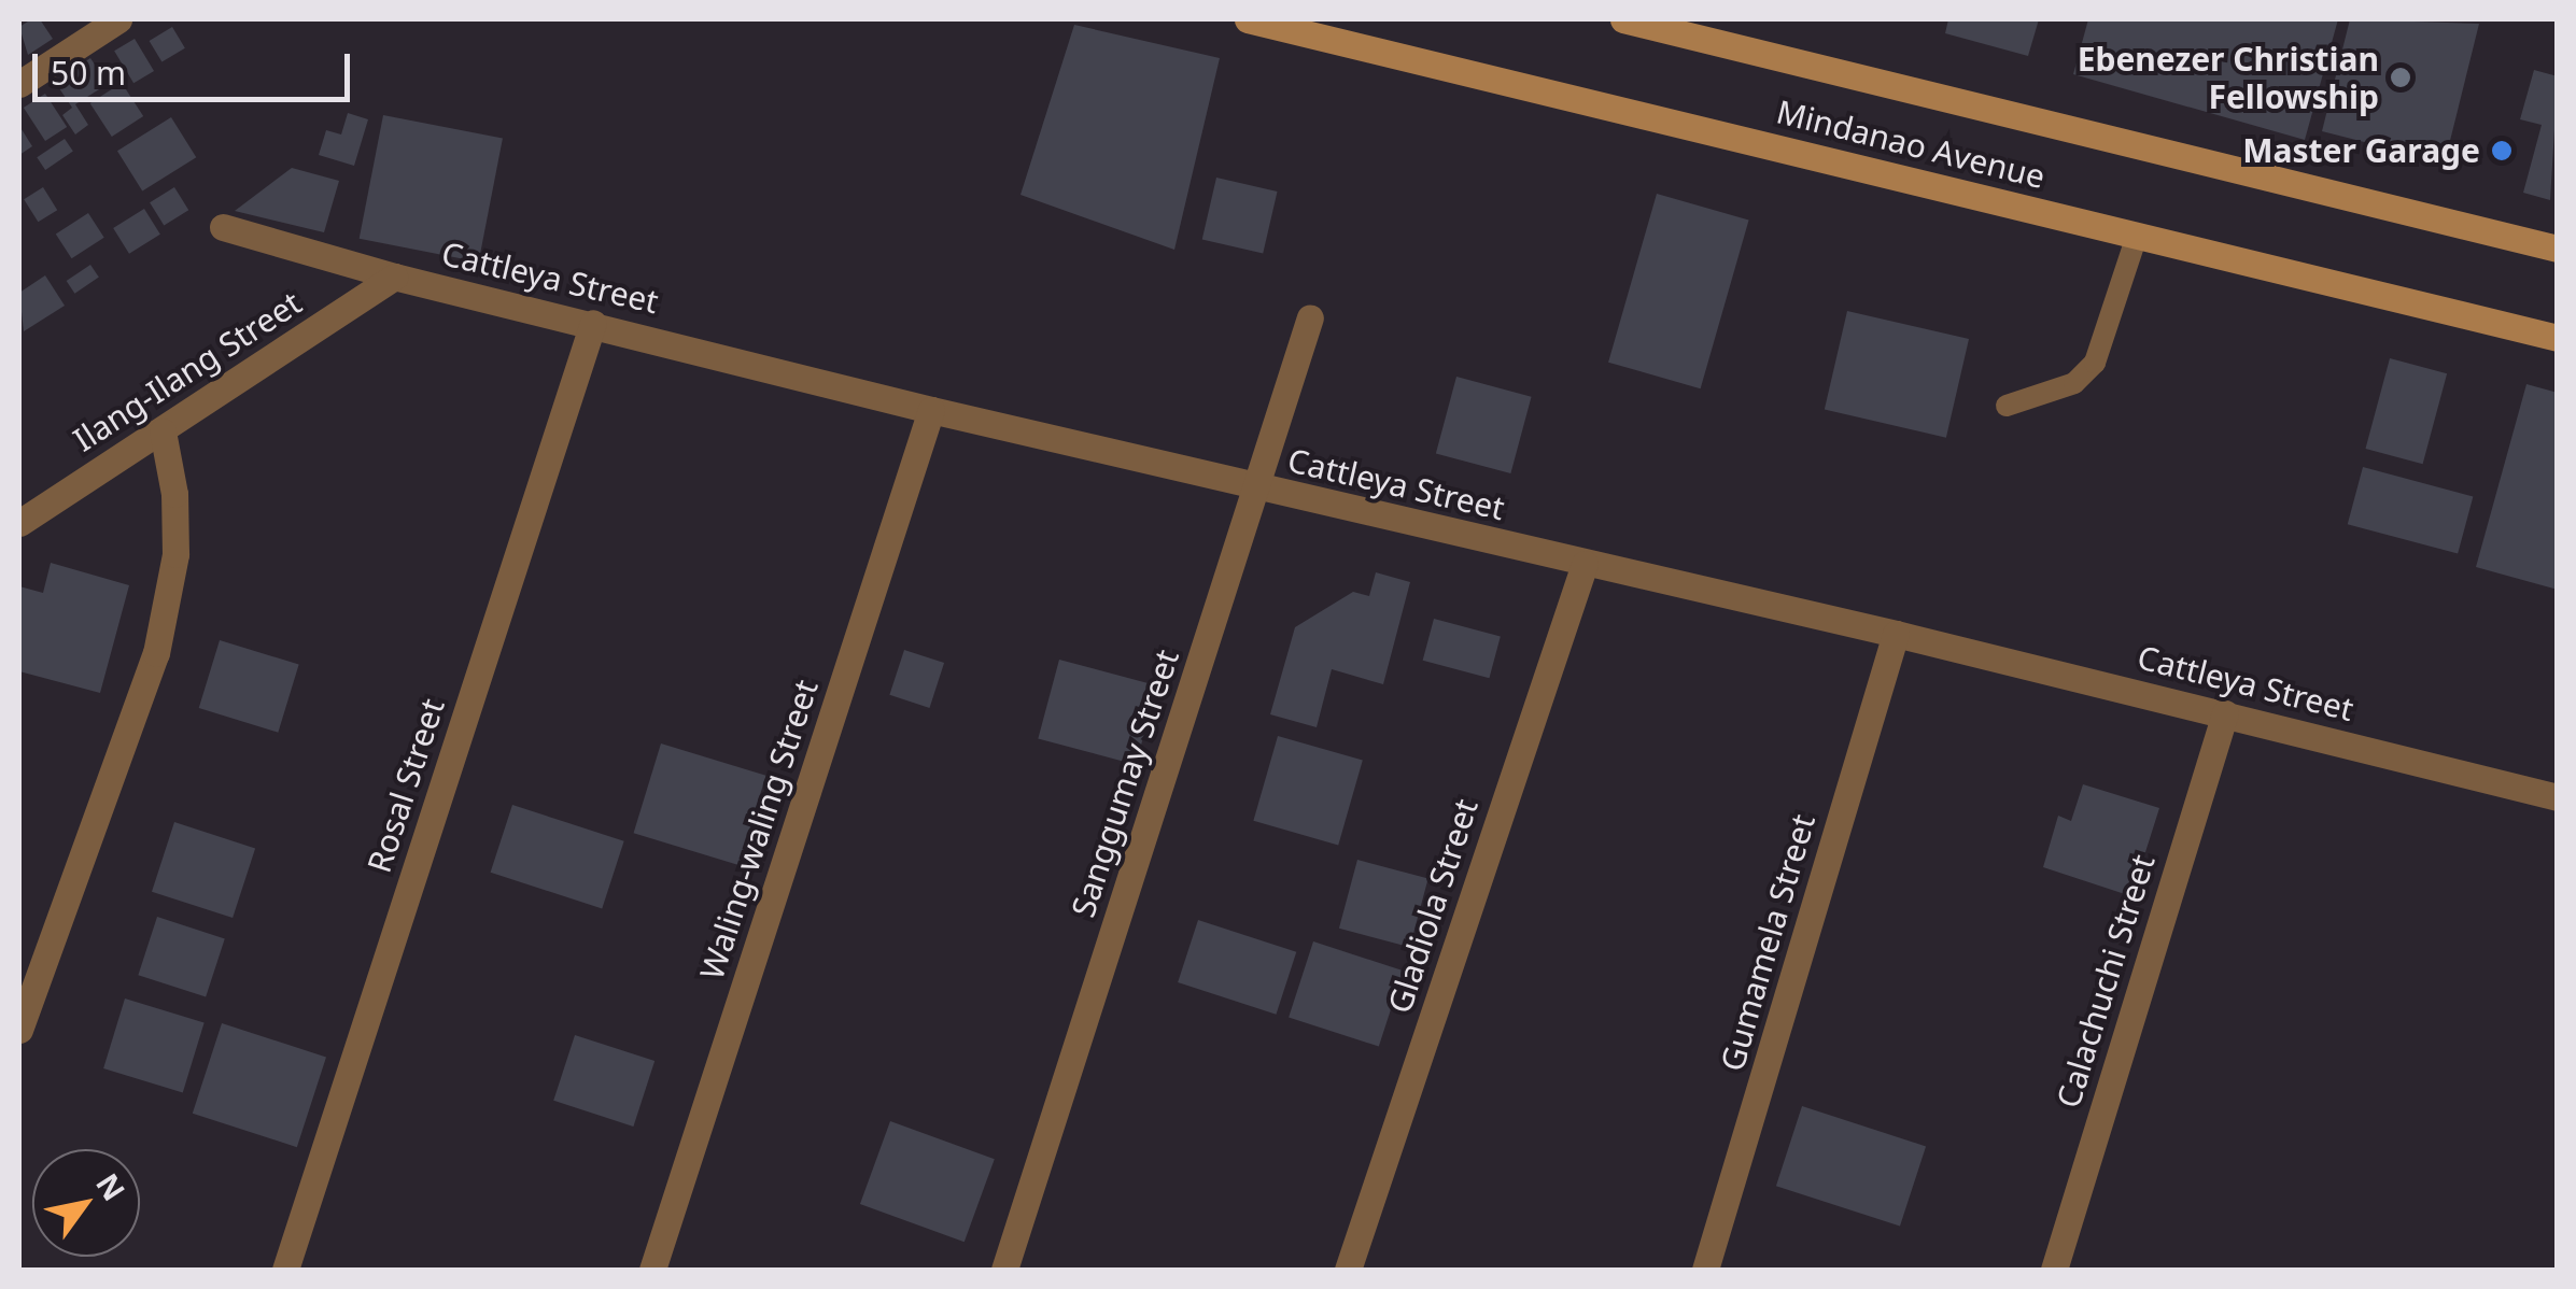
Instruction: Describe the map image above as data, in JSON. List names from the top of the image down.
{
  "streets": {
    "street": [
      "Mindanao Avenue",
      "Cattleya Street",
      "Ilang-Ilang Street",
      "Sanggumay Street",
      "Rosal Street",
      "Waling-waling Street",
      "Gladiola Street",
      "Gumamela Street",
      "Calachuchi Street"
    ]
  },
  "crossings": [
    ["Cattleya Street", "Ilang-Ilang Street"],
    ["Cattleya Street", "Sanggumay Street"],
    ["Cattleya Street", "Rosal Street"],
    ["Cattleya Street", "Waling-waling Street"],
    ["Cattleya Street", "Gladiola Street"],
    ["Cattleya Street", "Gumamela Street"],
    ["Cattleya Street", "Calachuchi Street"]
  ],
  "places": ["Ebenezer Christian Fellowship", "Master Garage"],
  "scale_bar": "50 m",
  "north": "top right"
}
